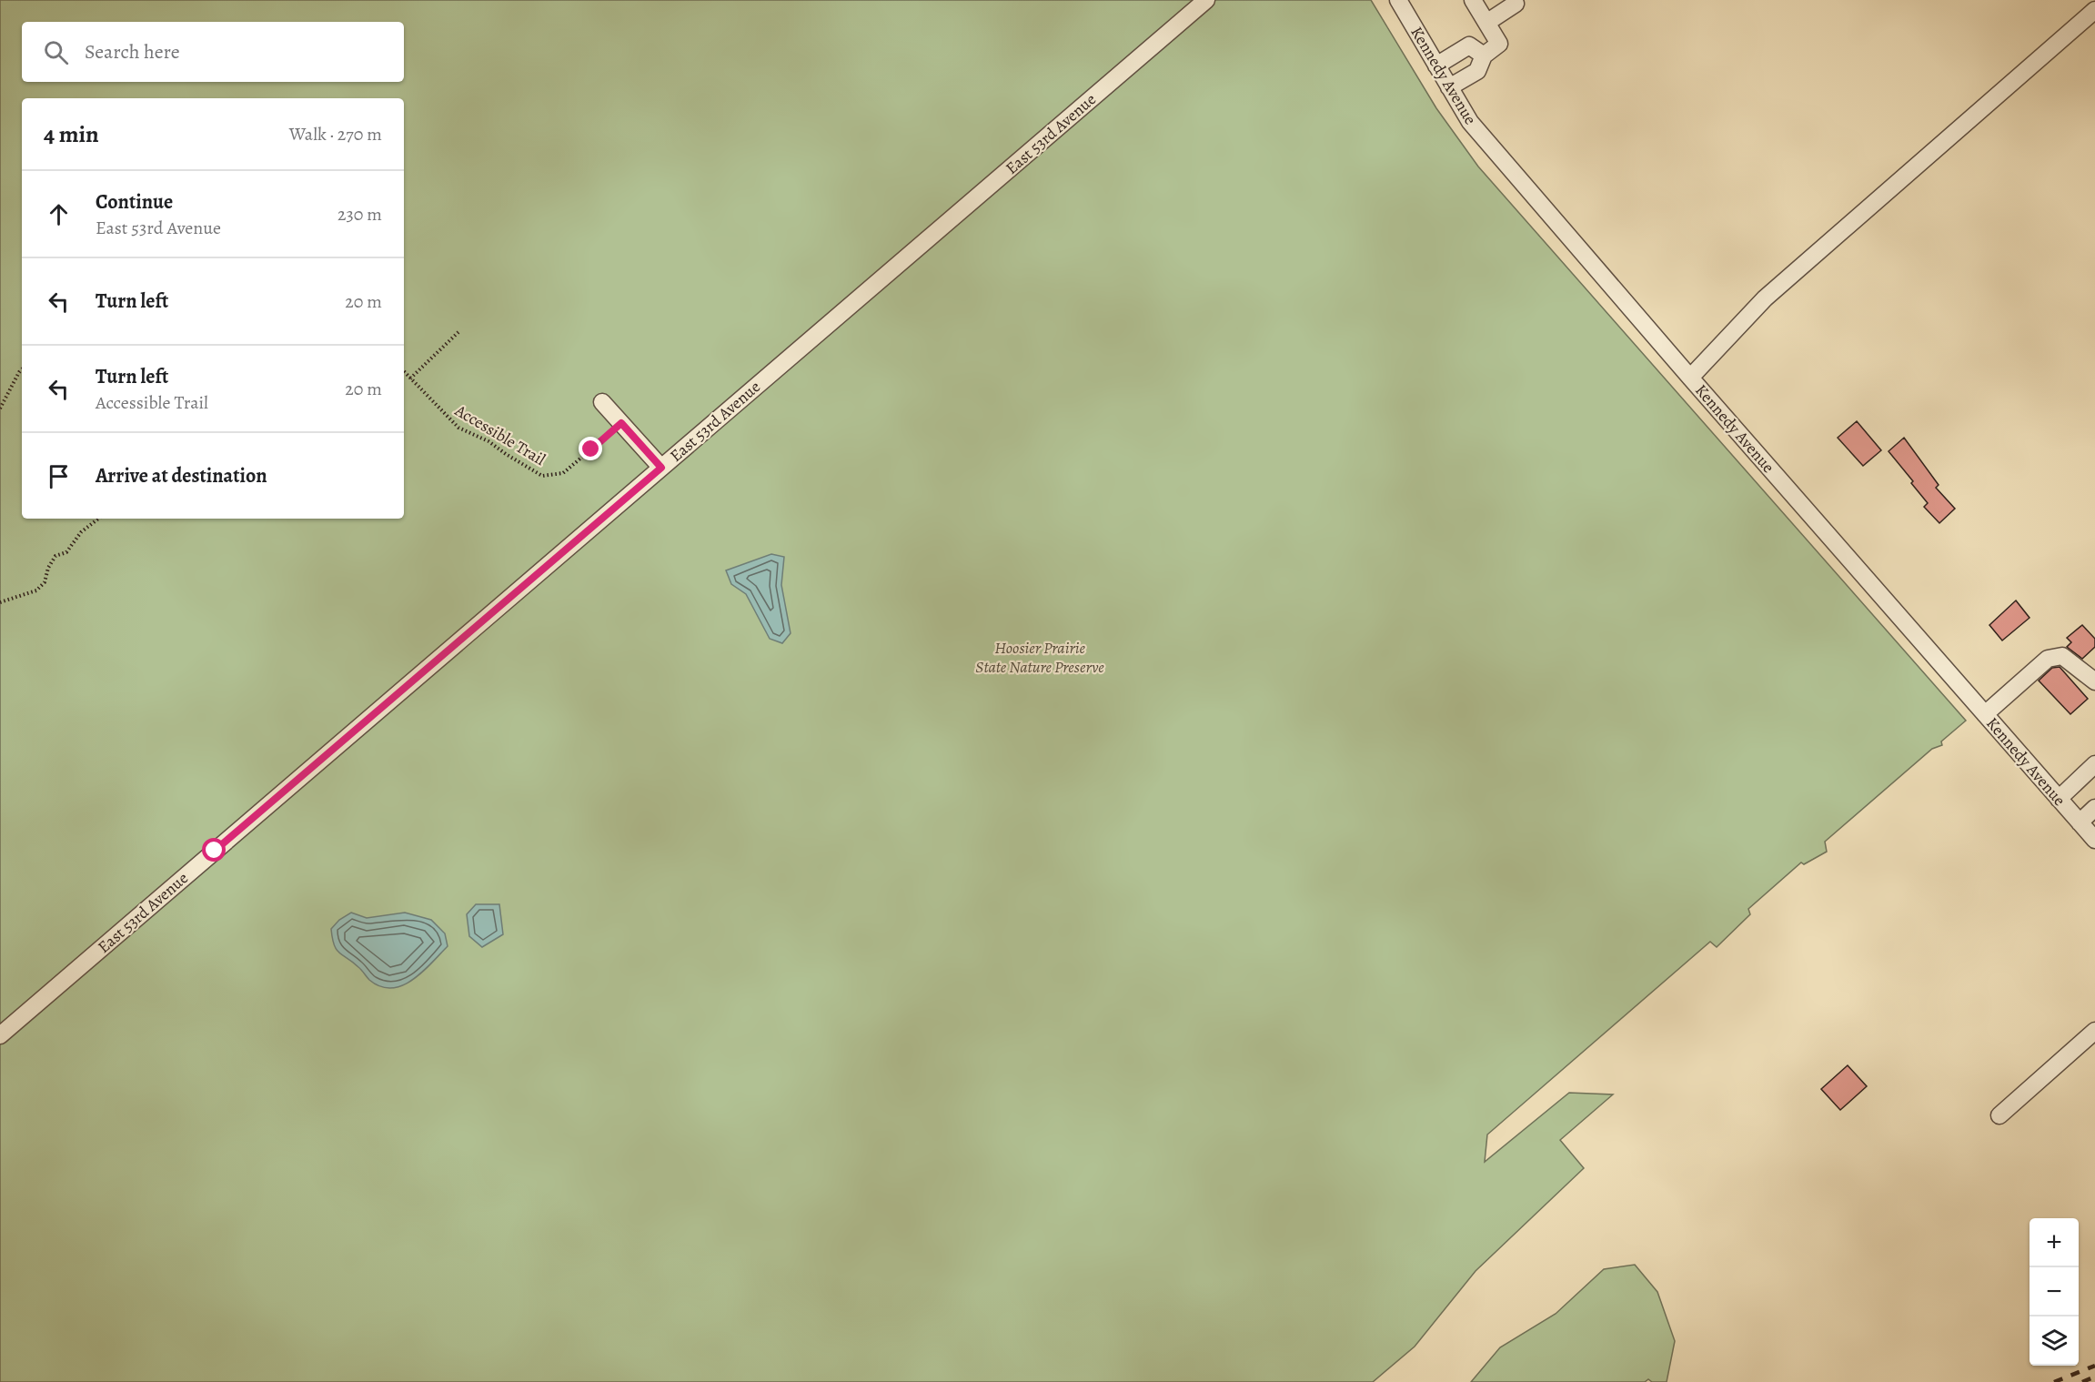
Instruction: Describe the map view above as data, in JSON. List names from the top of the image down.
{
  "streets": {
    "street": ["Kennedy Avenue", "East 53rd Avenue"],
    "path": ["Accessible Trail"]
  },
  "parks": ["Hoosier Prairie State Nature Preserve"],
  "page": {
    "search": "Search here",
    "heading": ["4 min", "Walk · 270 m"],
    "list": [
      ["Continue", "East 53rd Avenue", "230 m"],
      ["Turn left", "20 m"],
      ["Turn left", "Accessible Trail", "20 m"],
      "Arrive at destination"
    ],
    "map_buttons": ["+", "−"]
  }
}
